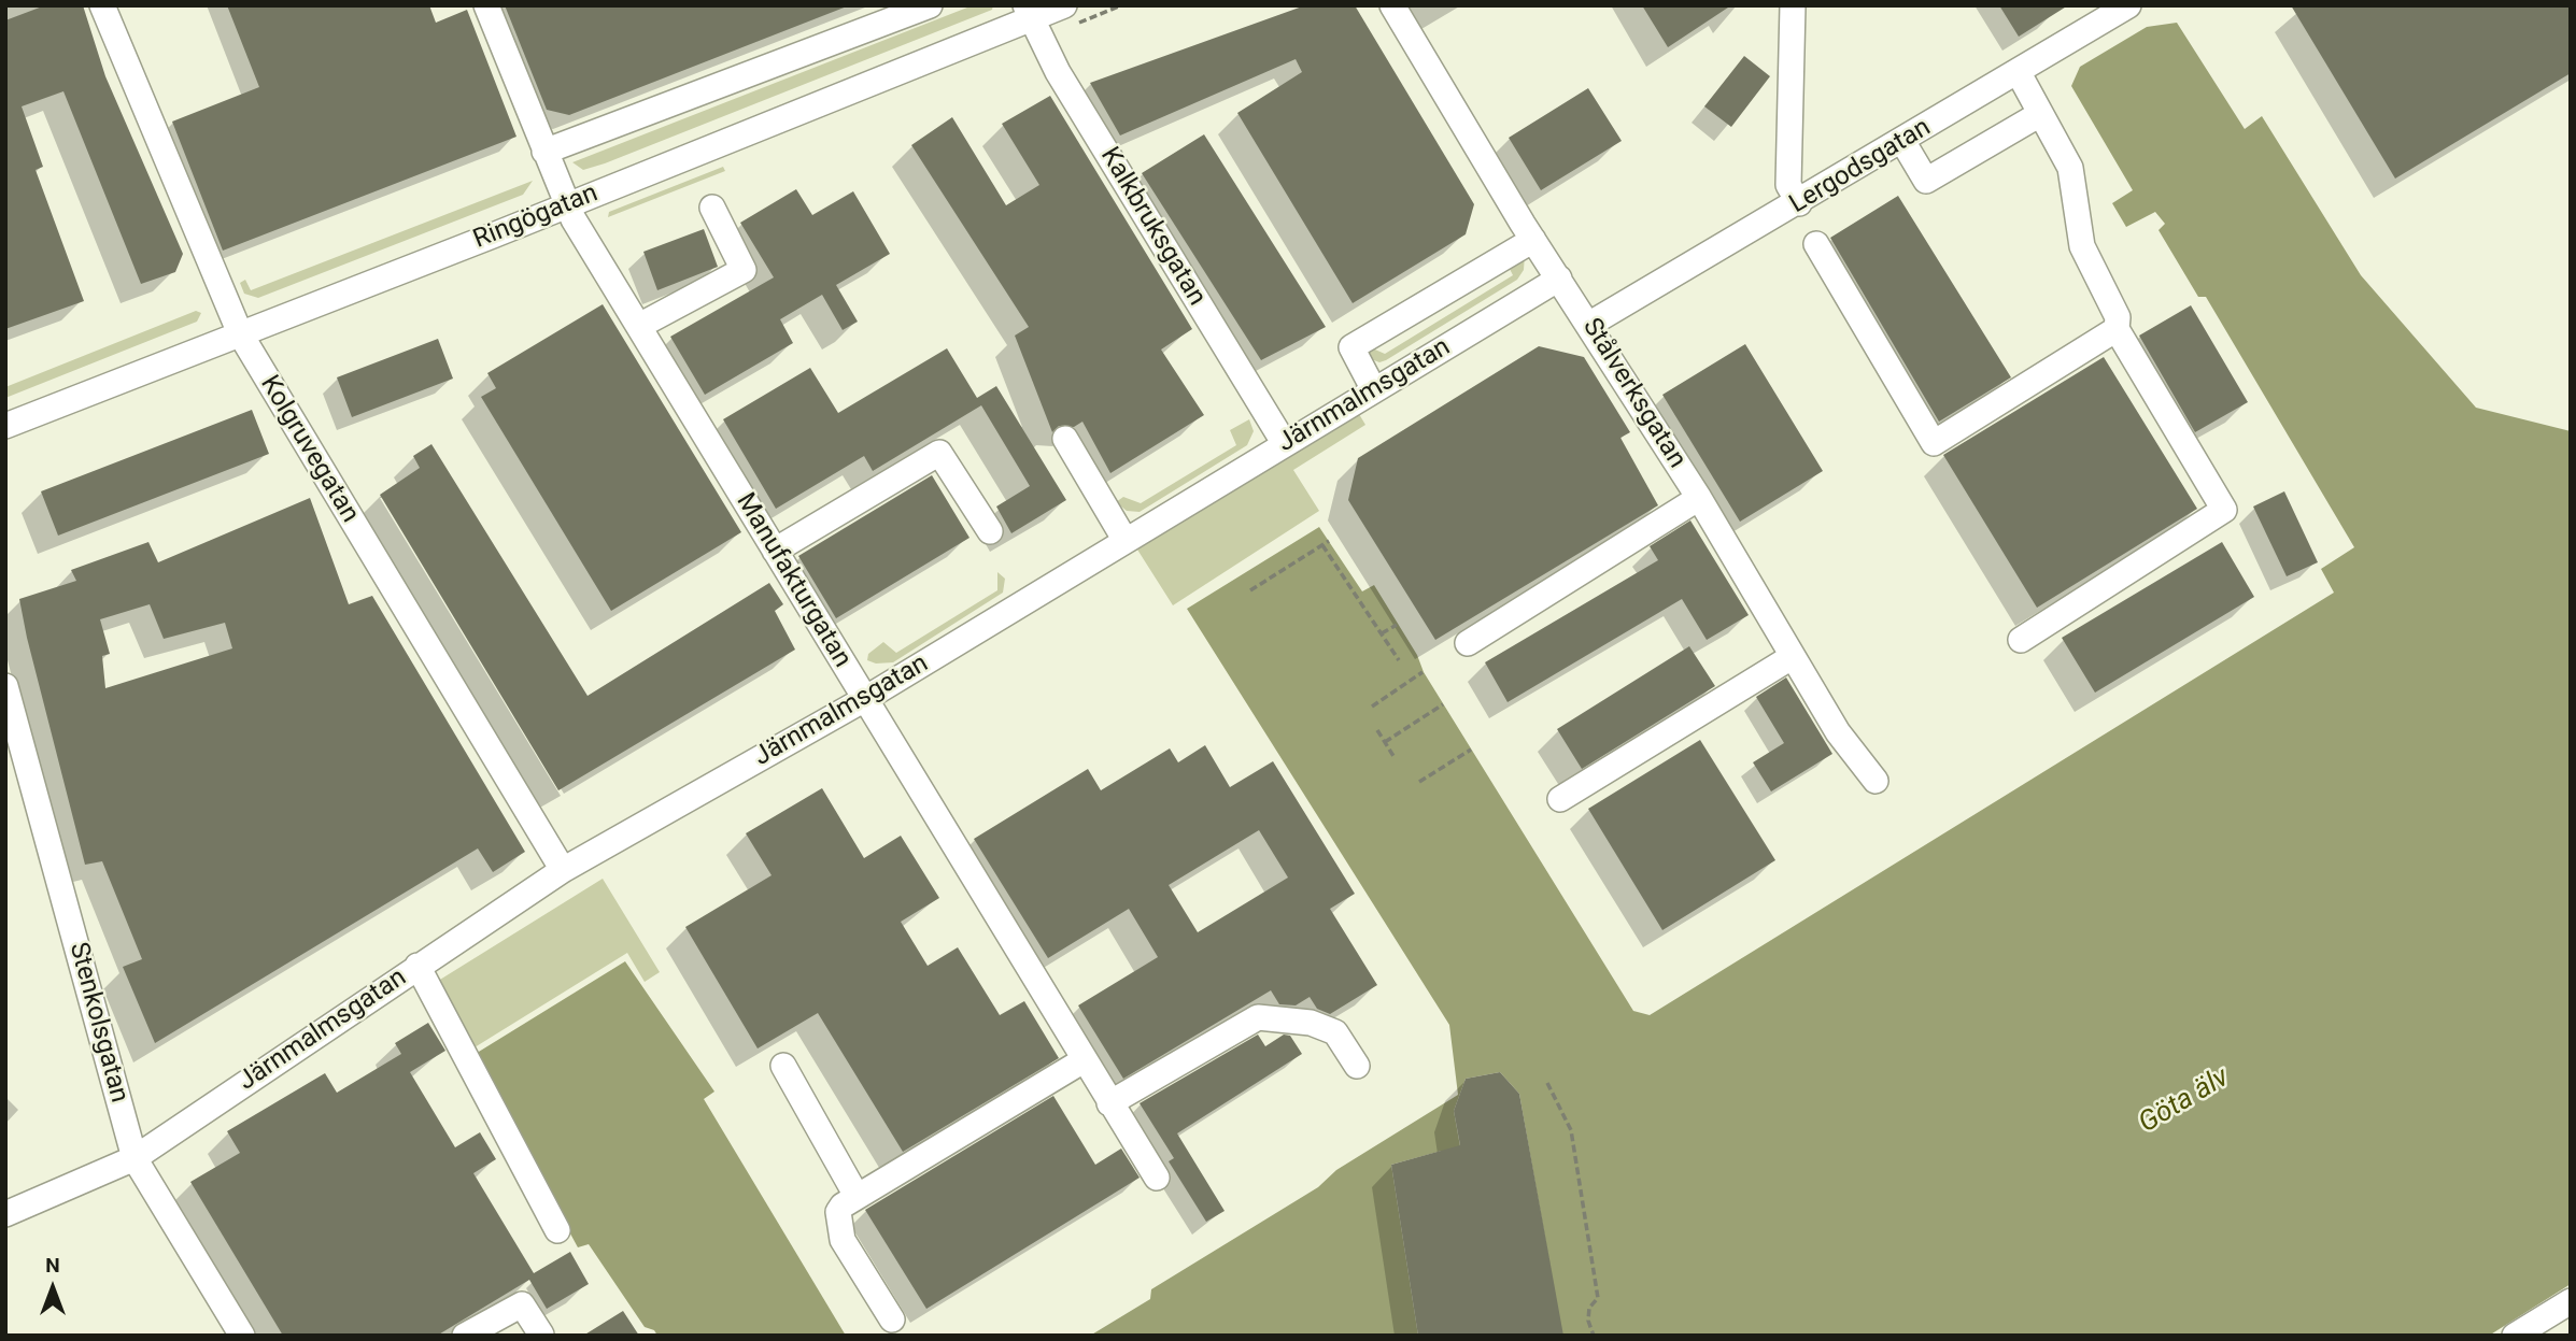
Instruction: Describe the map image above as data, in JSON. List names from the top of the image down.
{
  "streets": {
    "street": [
      "Lergodsgatan",
      "Ringögatan",
      "Kalkbruksgatan",
      "Stålverksgatan",
      "Järnmalmsgatan",
      "Kolgruvegatan",
      "Manufakturgatan",
      "Stenkolsgatan"
    ]
  },
  "crossings": [
    ["Lergodsgatan", "Stålverksgatan"],
    ["Ringögatan", "Kalkbruksgatan"],
    ["Ringögatan", "Kolgruvegatan"],
    ["Ringögatan", "Manufakturgatan"],
    ["Kalkbruksgatan", "Järnmalmsgatan"],
    ["Stålverksgatan", "Järnmalmsgatan"],
    ["Järnmalmsgatan", "Kolgruvegatan"],
    ["Järnmalmsgatan", "Manufakturgatan"],
    ["Järnmalmsgatan", "Stenkolsgatan"]
  ],
  "water": ["Göta älv"],
  "north": "top"
}
